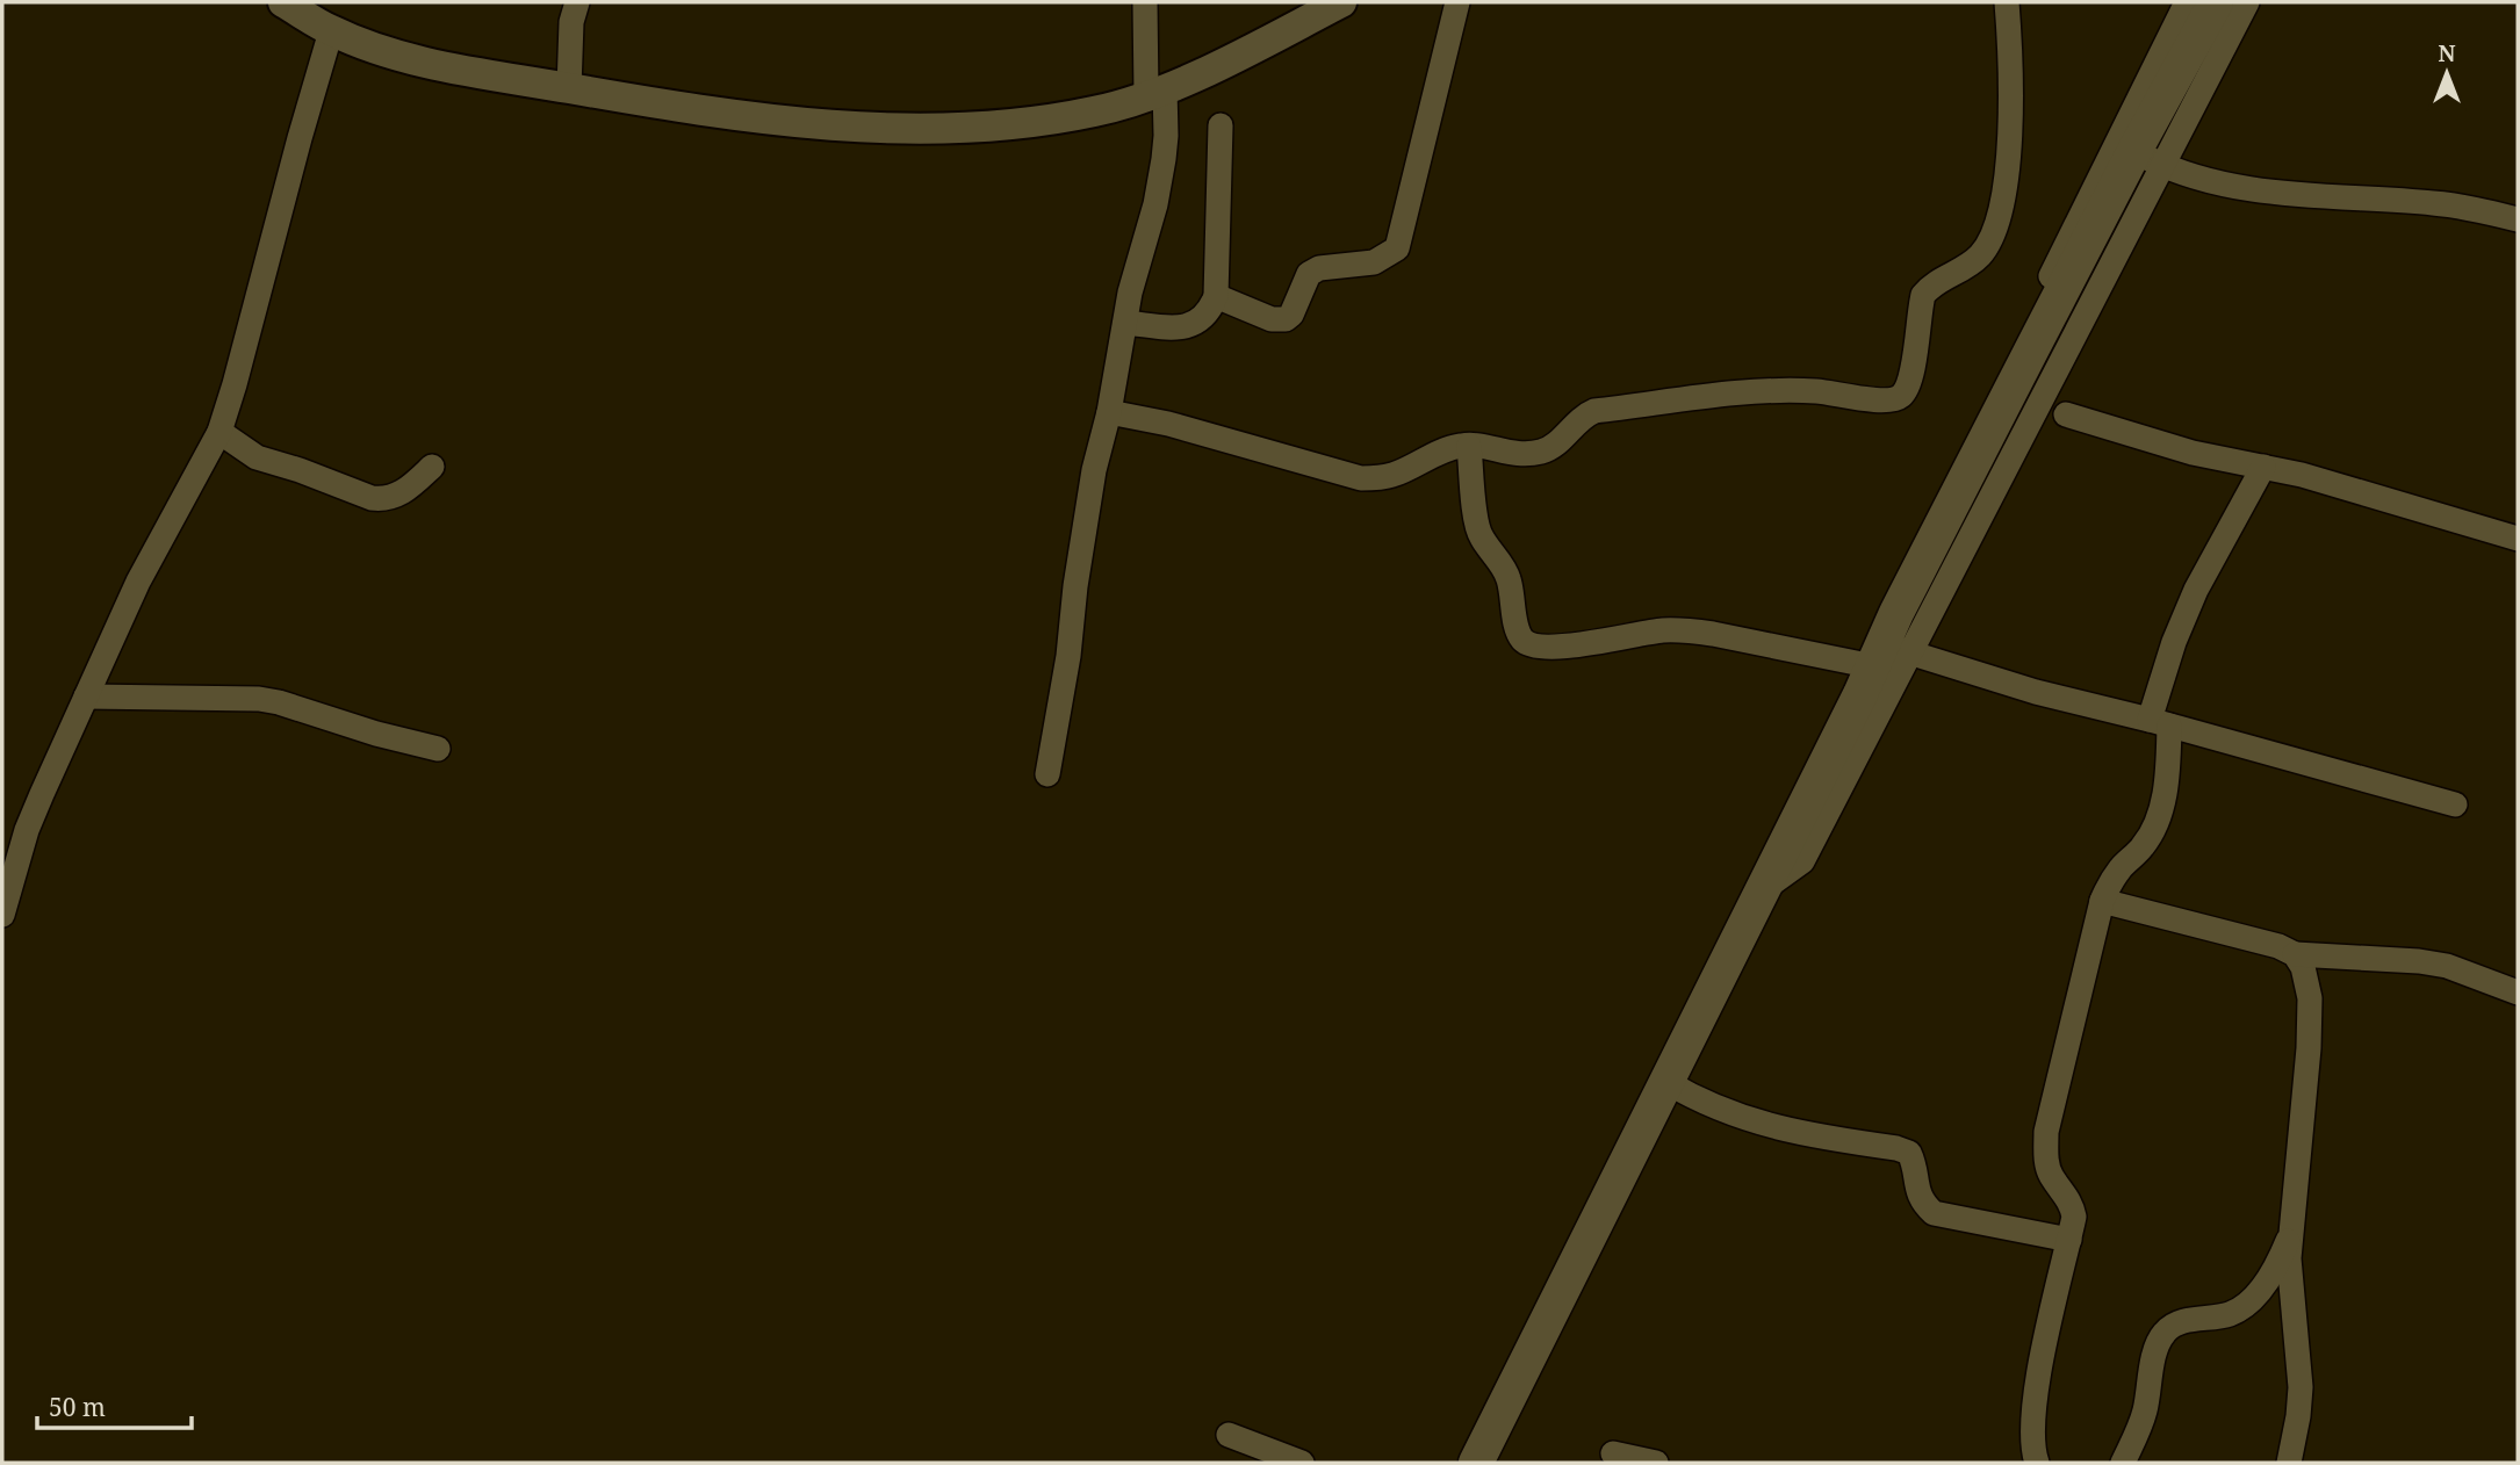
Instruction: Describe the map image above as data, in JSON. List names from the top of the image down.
{
  "scale_bar": "50 m",
  "north": "top"
}
